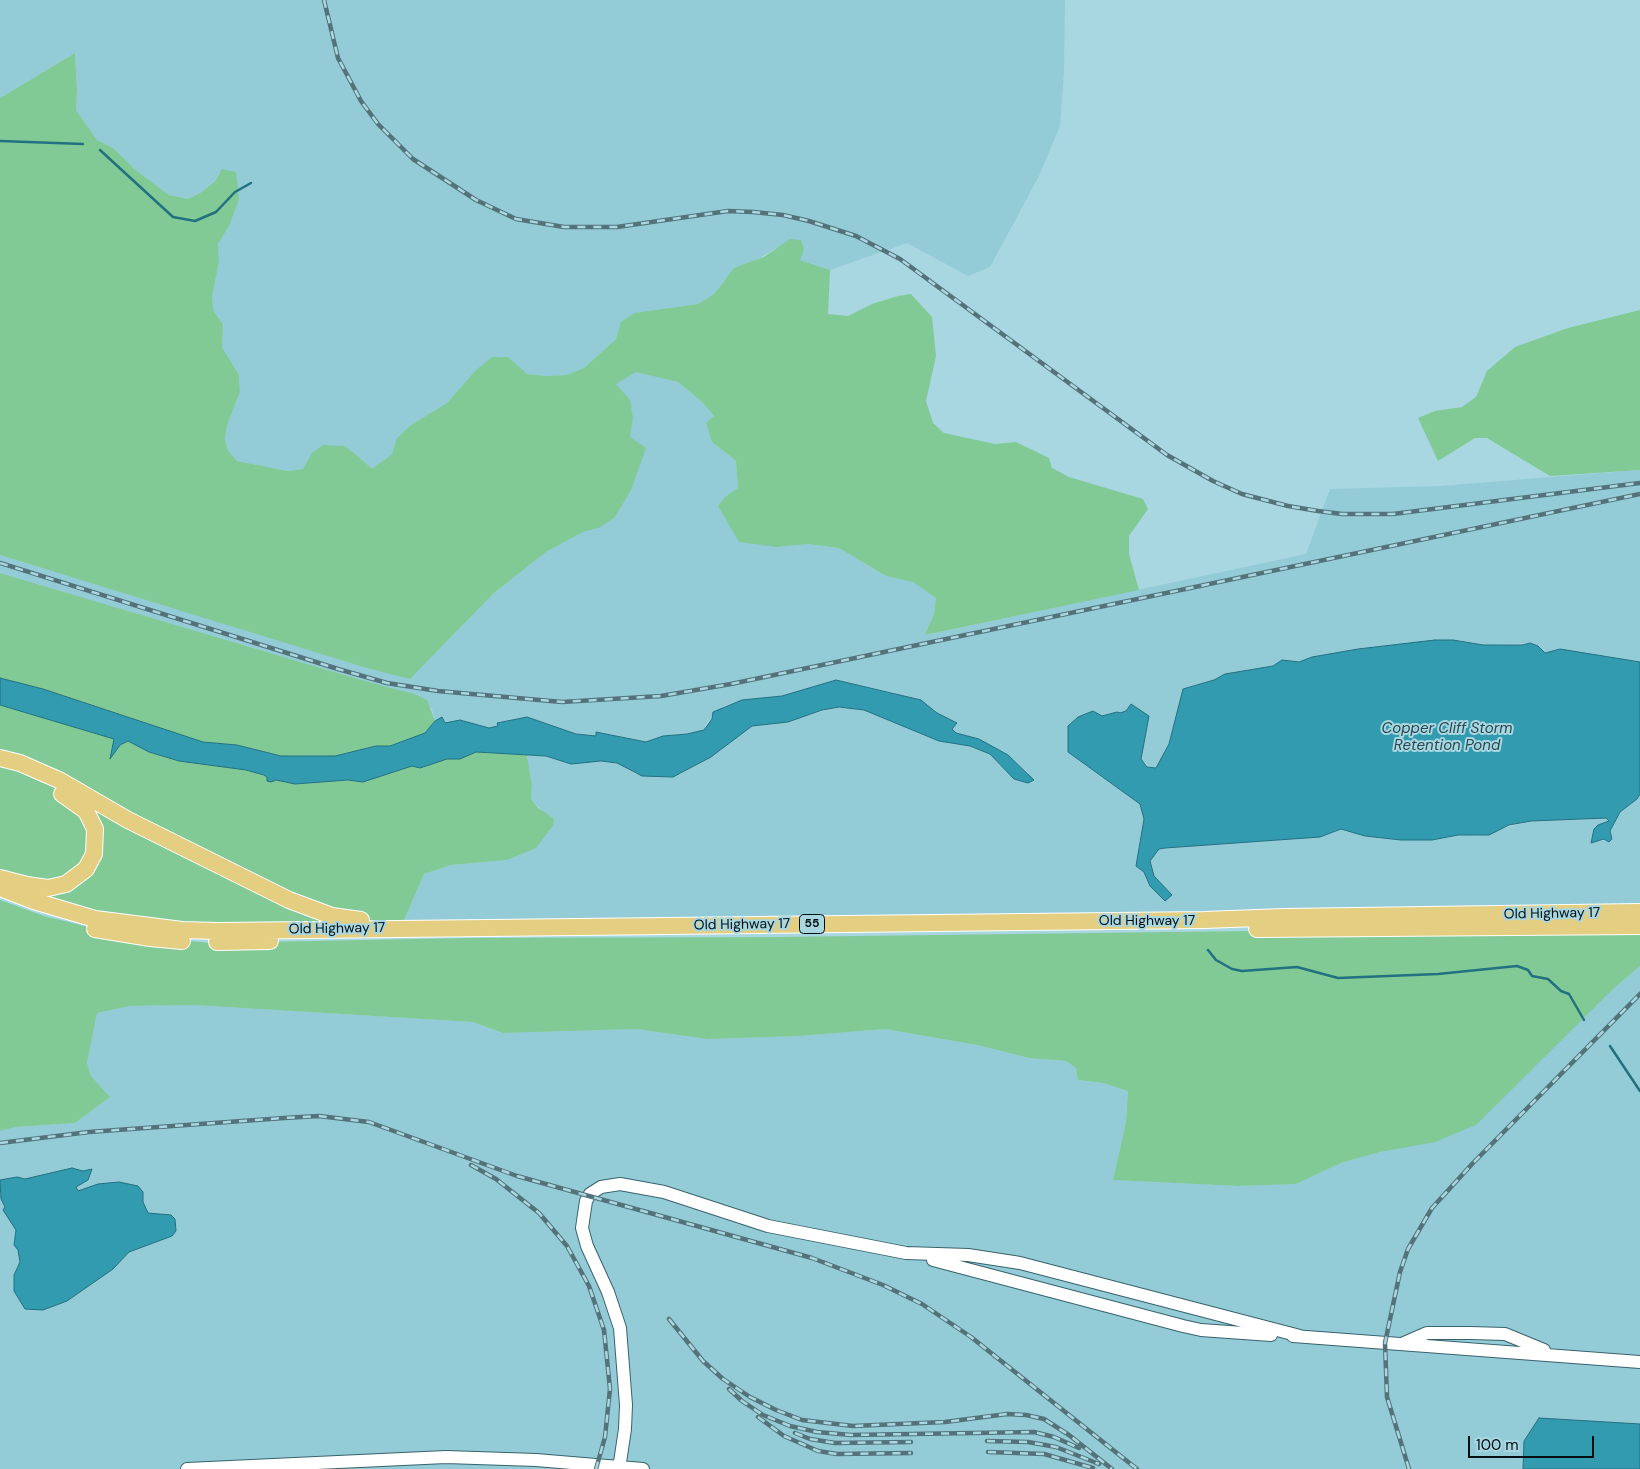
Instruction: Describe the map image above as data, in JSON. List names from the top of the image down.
{
  "streets": {
    "main road": ["Old Highway 17", "55"]
  },
  "water": ["Copper Cliff Storm Retention Pond"],
  "scale_bar": "100 m"
}
